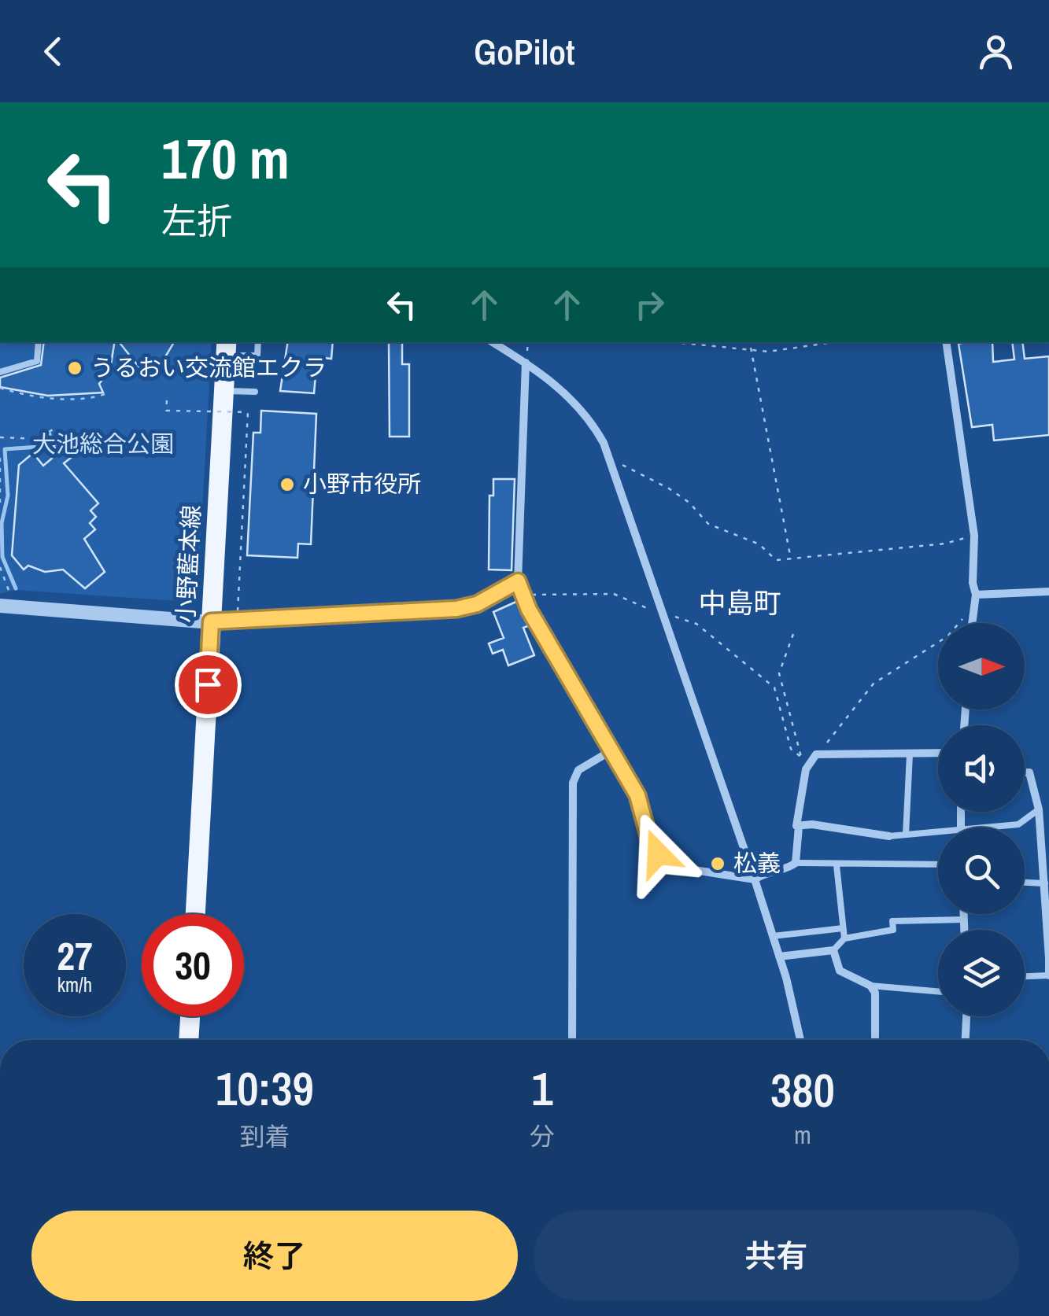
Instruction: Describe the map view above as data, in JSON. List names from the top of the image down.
{
  "streets": {
    "main road": ["小野藍本線"]
  },
  "districts": ["中島町"],
  "parks": ["大池総合公園"],
  "places": ["うるおい交流館エクラ", "小野市役所", "松義"],
  "north": "right",
  "page": {
    "header": "GoPilot",
    "turn": ["170 m", "左折"],
    "speed": "27 km/h",
    "limit": "30",
    "eta": [
      "10:39",
      "到着",
      "1",
      "分",
      "380",
      "m"
    ],
    "buttons": ["終了", "共有"]
  }
}
